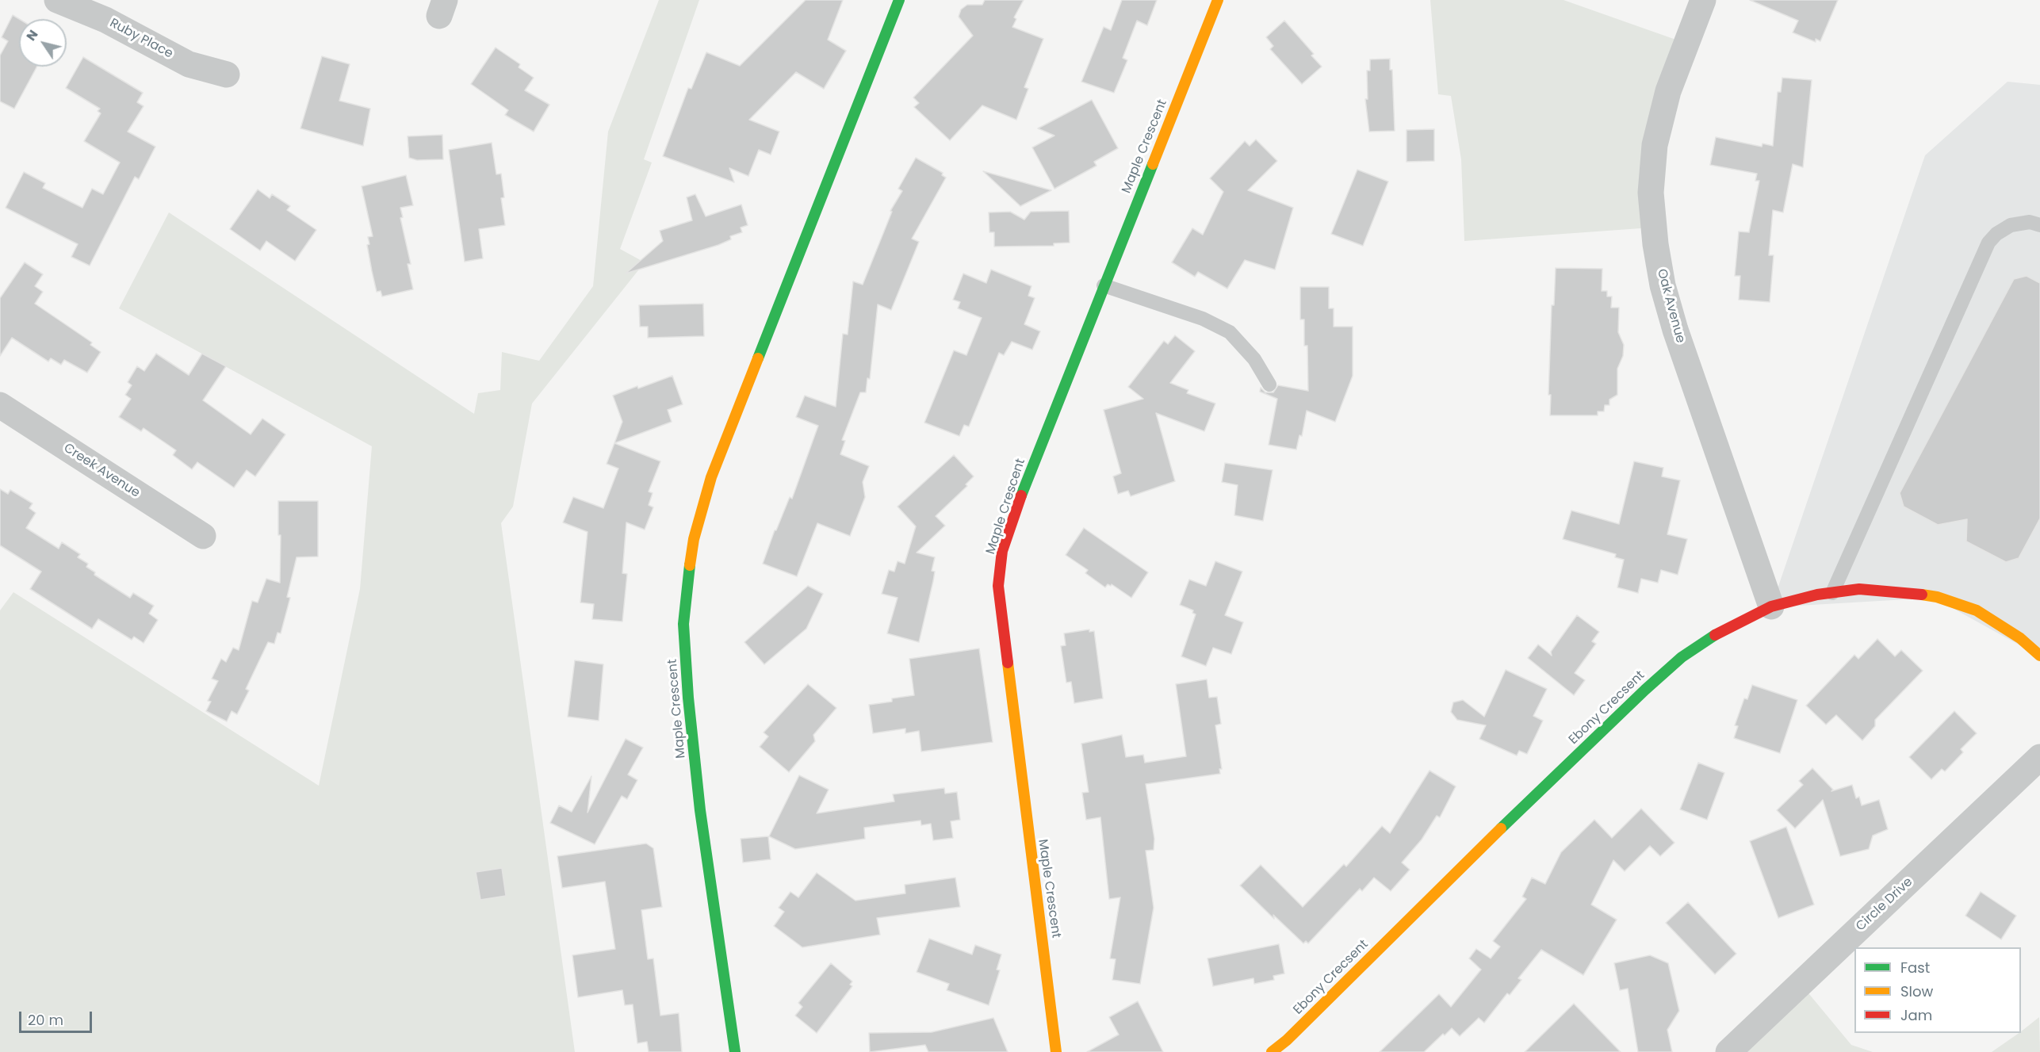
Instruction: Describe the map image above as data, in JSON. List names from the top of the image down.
{
  "streets": {
    "street": [
      "Ruby Place",
      "Maple Crescent",
      "Oak Avenue",
      "Creek Avenue",
      "Ebony Crecsent",
      "Circle Drive"
    ]
  },
  "crossings": [
    ["Oak Avenue", "Ebony Crecsent"]
  ],
  "legend": ["Fast", "Slow", "Jam"],
  "scale_bar": "20 m",
  "north": "top left"
}
